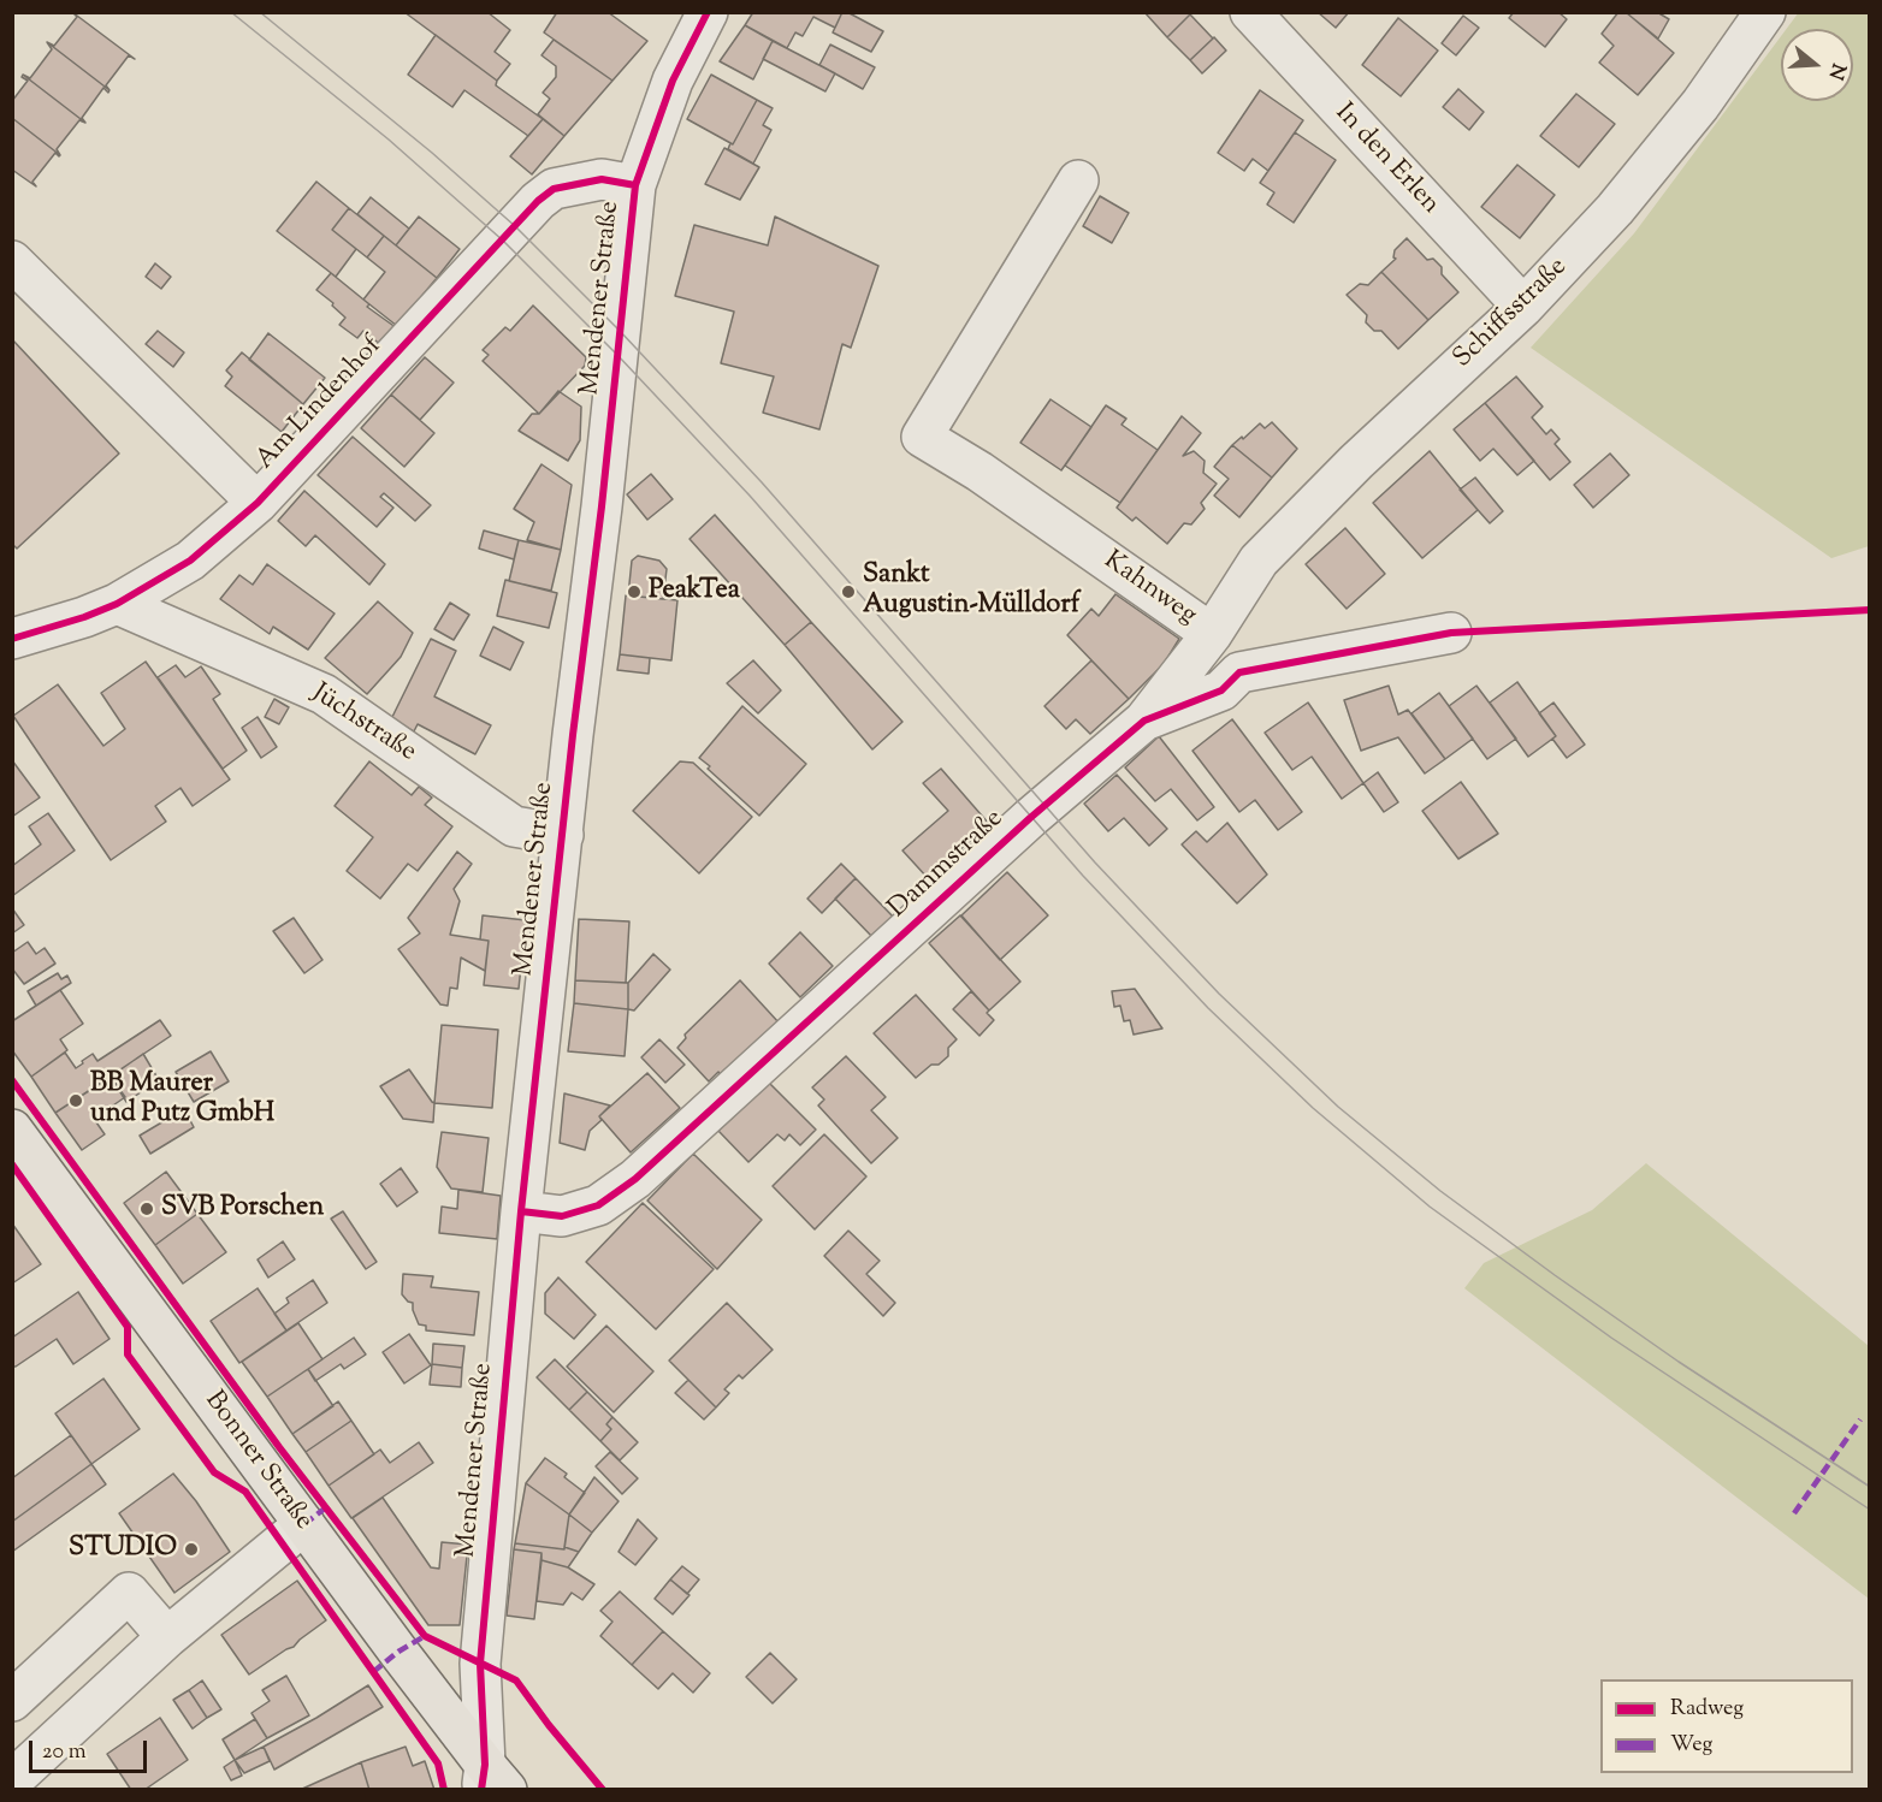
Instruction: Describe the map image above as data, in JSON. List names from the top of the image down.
{
  "streets": {
    "main road": ["Bonner Straße"],
    "street": [
      "In den Erlen",
      "Mendener Straße",
      "Schiffsstraße",
      "Am Lindenhof",
      "Kahnweg",
      "Jüchstraße",
      "Dammstraße"
    ]
  },
  "crossings": [
    ["In den Erlen", "Schiffsstraße"],
    ["Mendener Straße", "Am Lindenhof"],
    ["Mendener Straße", "Jüchstraße"],
    ["Mendener Straße", "Dammstraße"],
    ["Mendener Straße", "Bonner Straße"],
    ["Schiffsstraße", "Kahnweg"],
    ["Schiffsstraße", "Dammstraße"],
    ["Am Lindenhof", "Jüchstraße"],
    ["Kahnweg", "Dammstraße"]
  ],
  "places": [
    "PeakTea",
    "Sankt Augustin-Mülldorf",
    "BB Maurer und Putz GmbH",
    "SVB Porschen",
    "STUDIO"
  ],
  "legend": ["Radweg", "Weg"],
  "scale_bar": "20 m",
  "north": "right"
}
